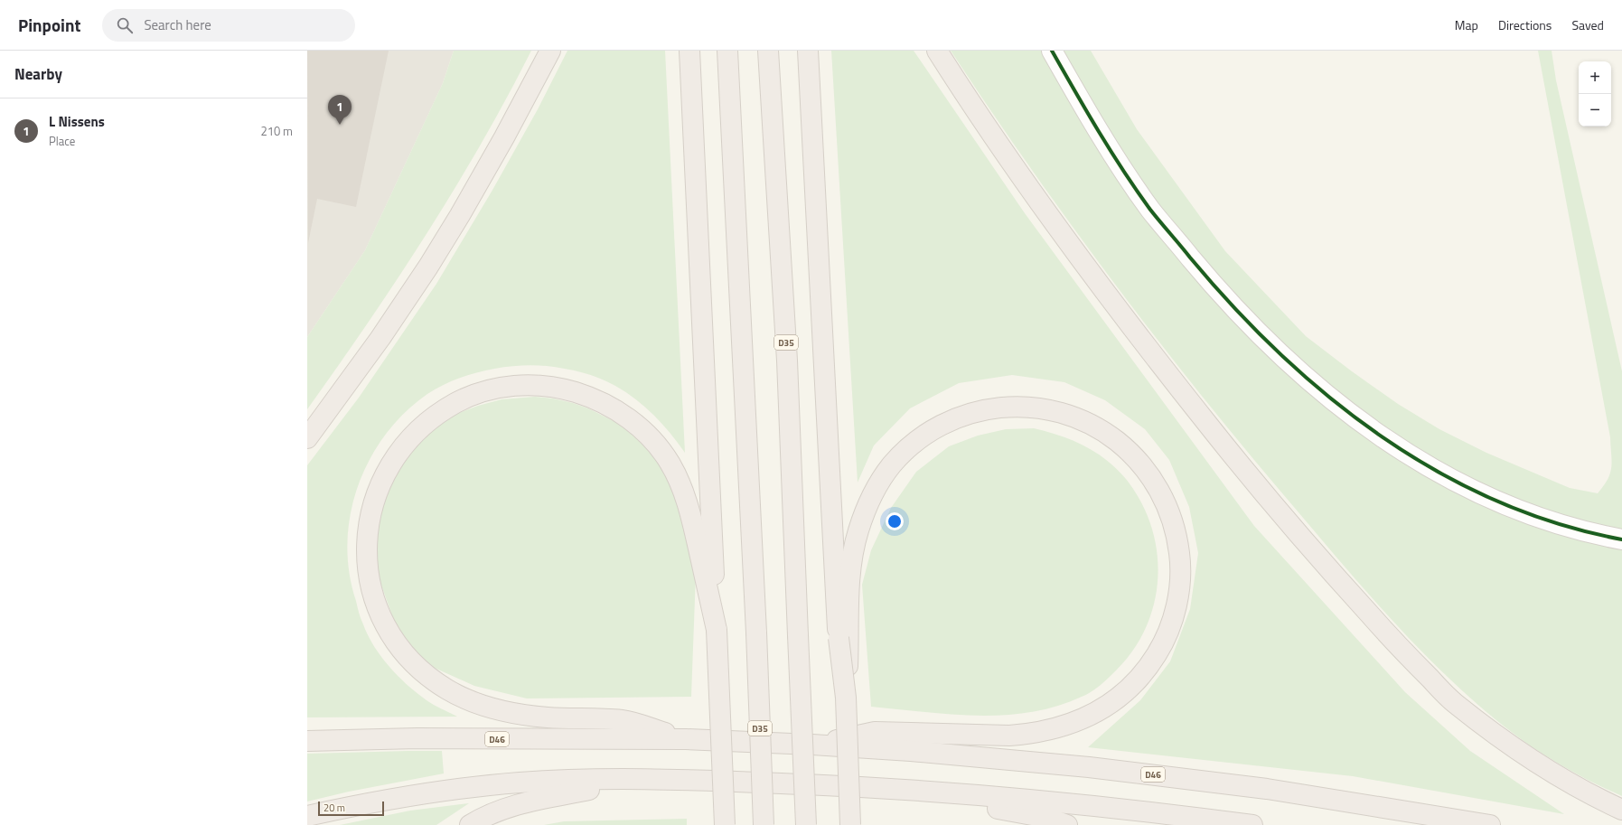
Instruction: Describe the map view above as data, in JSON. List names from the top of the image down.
{
  "streets": {
    "highway": ["D35", "D46"]
  },
  "scale_bar": "20 m",
  "page": {
    "header": "Pinpoint",
    "search": "Search here",
    "nav": ["Map", "Directions", "Saved"],
    "heading": "Nearby",
    "map_buttons": ["+", "−"],
    "pins": "1",
    "list": [
      {
        "mark": "1",
        "name": "L Nissens",
        "note": "Place",
        "value": "210 m"
      }
    ],
    "scale": "20 m"
  }
}
